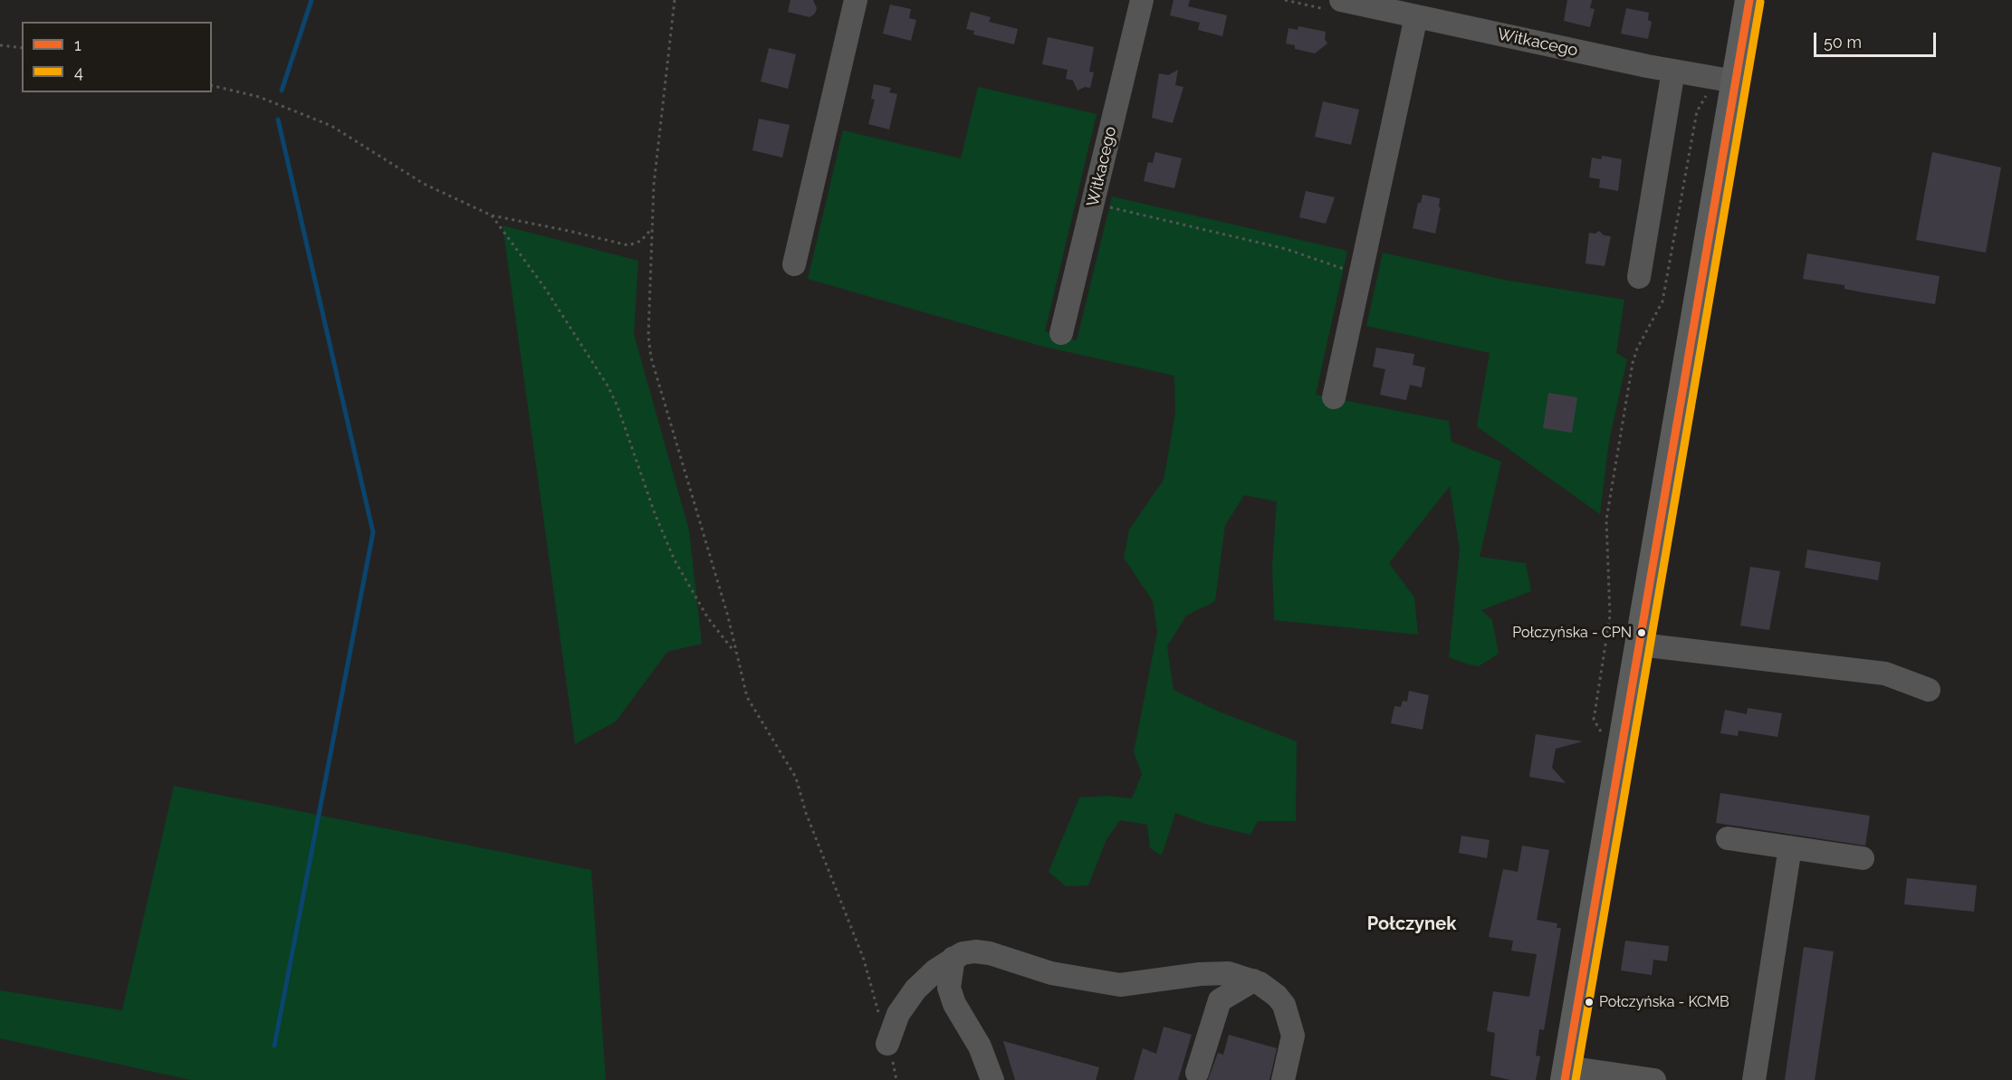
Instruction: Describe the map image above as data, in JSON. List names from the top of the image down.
{
  "streets": {
    "street": ["Witkacego"]
  },
  "districts": ["Połczynek"],
  "places": ["Połczyńska - CPN", "Połczyńska - KCMB"],
  "lines": ["transit line 1", "transit line 4"],
  "legend": ["1", "4"],
  "scale_bar": "50 m"
}
